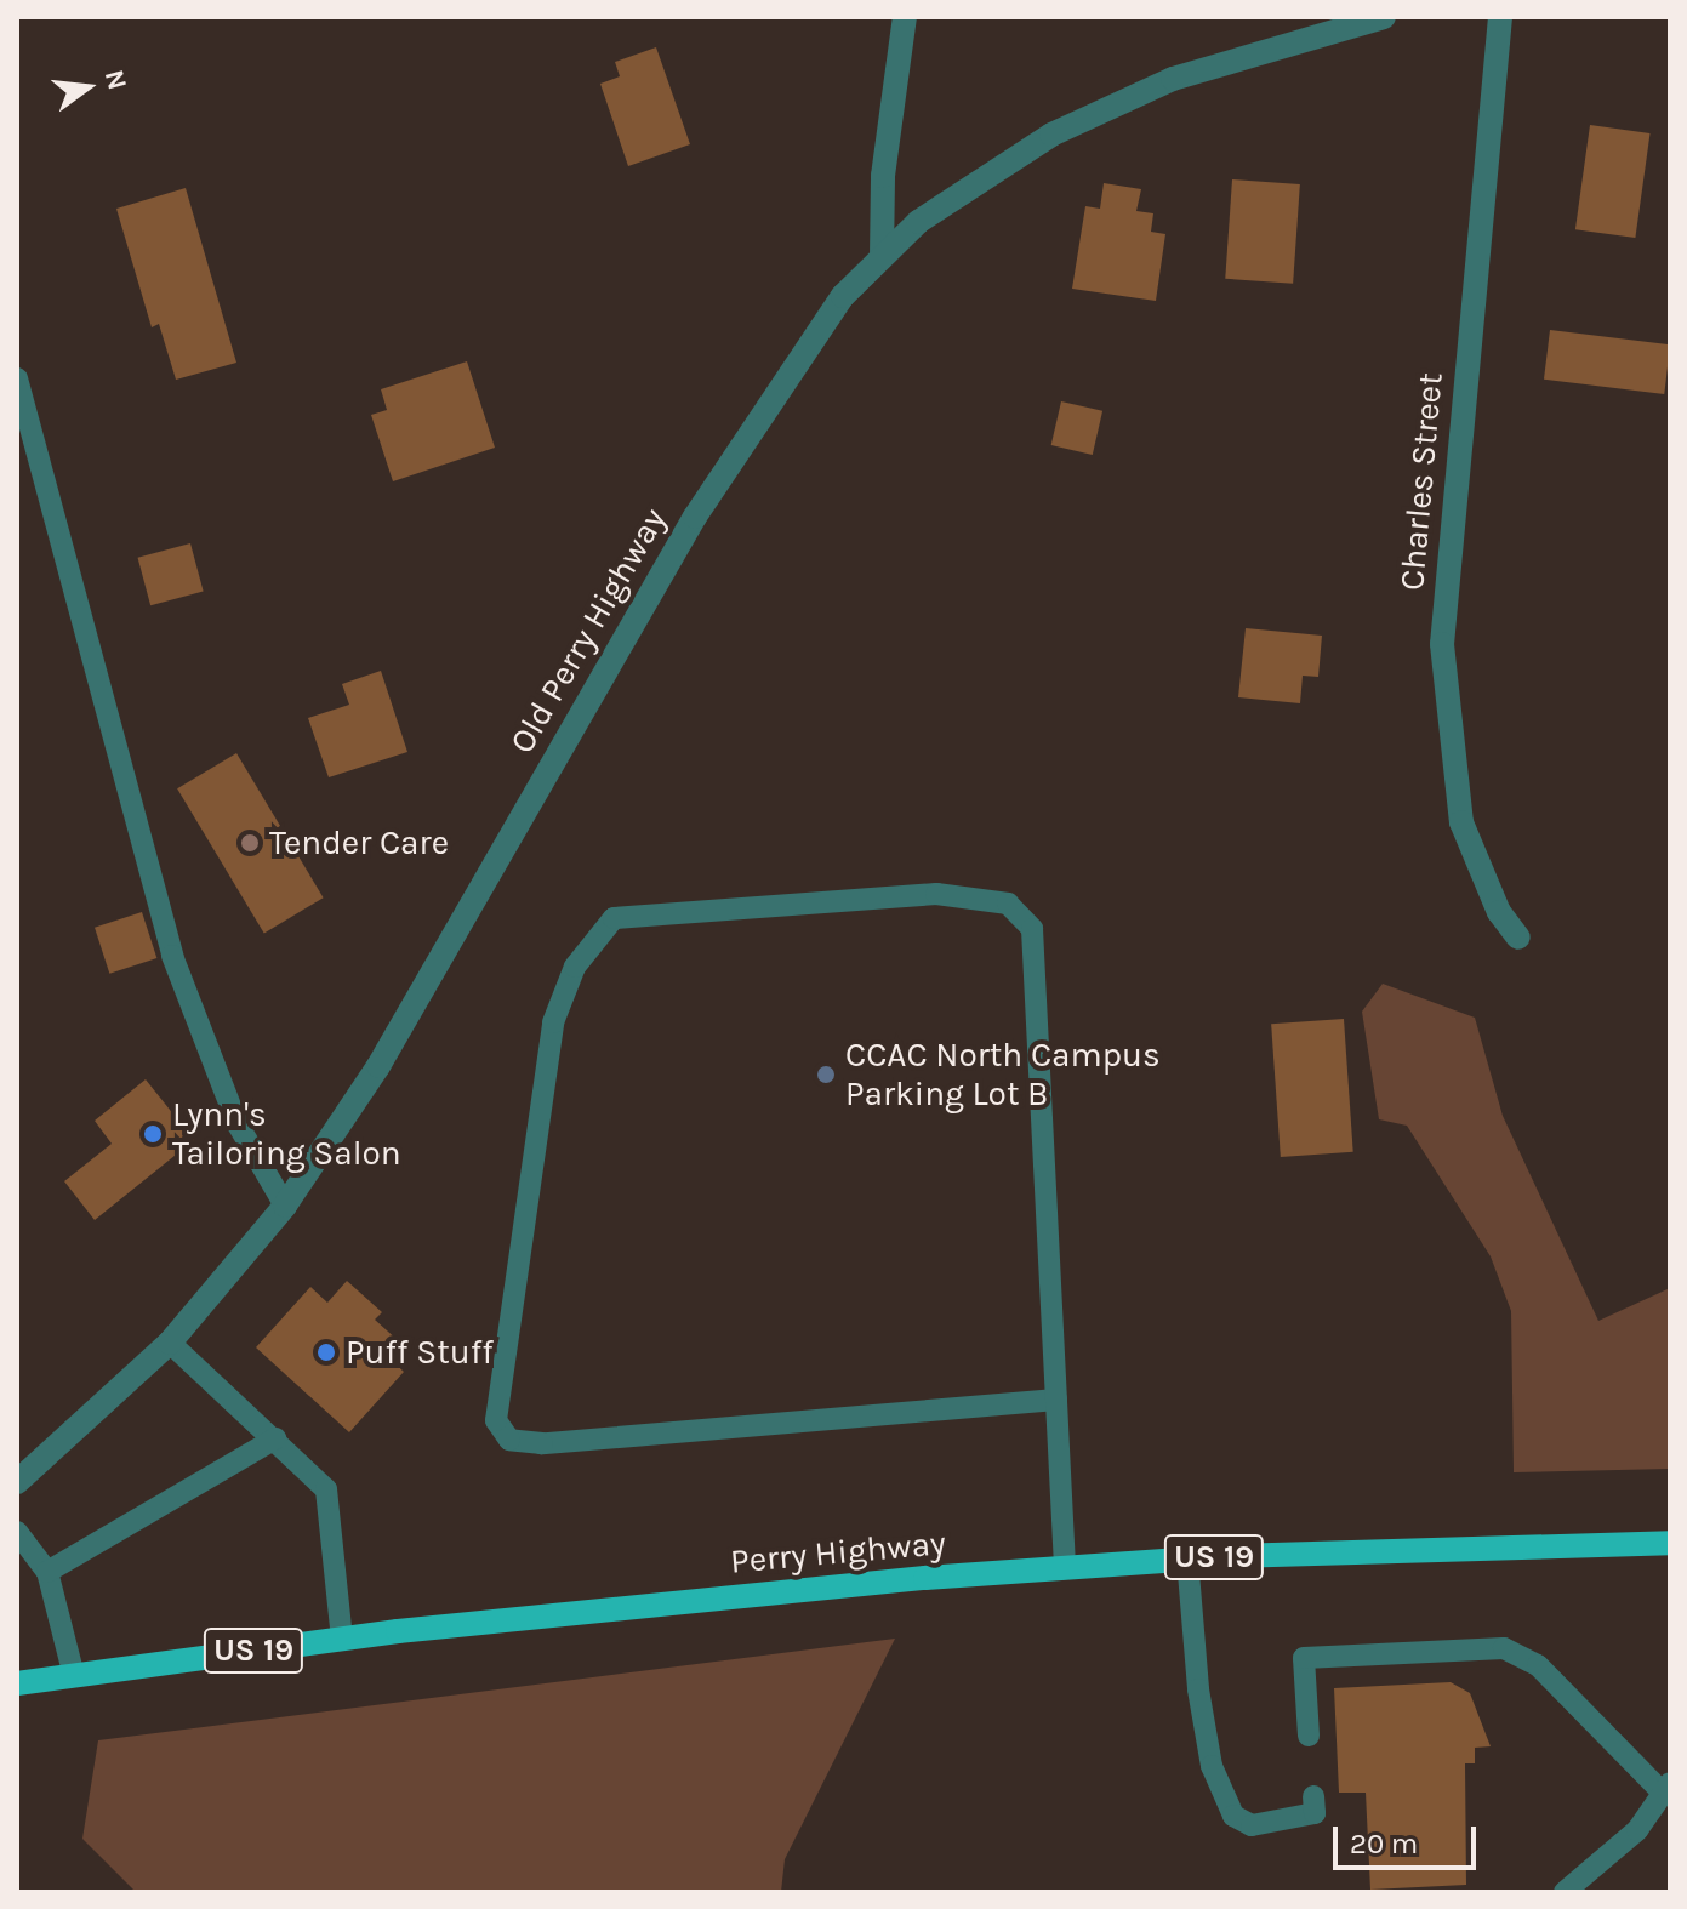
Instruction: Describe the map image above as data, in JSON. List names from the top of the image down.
{
  "streets": {
    "main road": ["Perry Highway", "US 19"],
    "street": ["Charles Street", "Old Perry Highway"]
  },
  "places": [
    "Tender Care",
    "CCAC North Campus Parking Lot B",
    "Lynn's Tailoring Salon",
    "Puff Stuff"
  ],
  "scale_bar": "20 m",
  "north": "right"
}
